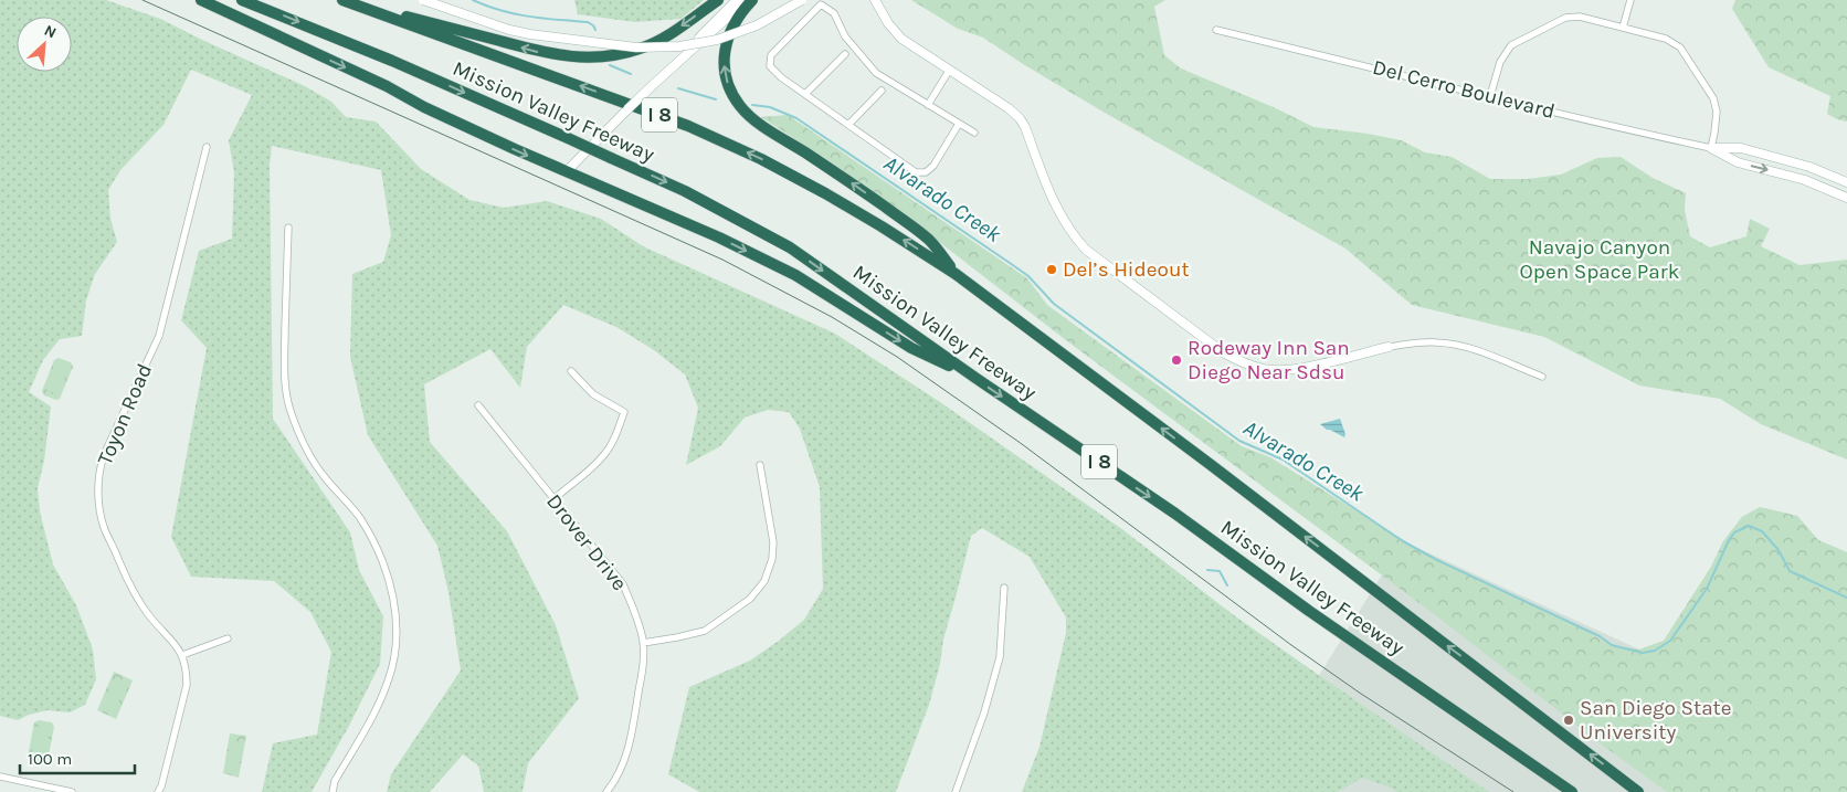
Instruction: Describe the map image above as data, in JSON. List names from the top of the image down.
{
  "streets": {
    "highway": ["Mission Valley Freeway", "I 8"],
    "street": ["Del Cerro Boulevard", "Toyon Road", "Drover Drive"]
  },
  "water": ["Alvarado Creek"],
  "parks": ["Navajo Canyon Open Space Park"],
  "places": ["Del’s Hideout", "Rodeway Inn San Diego Near Sdsu", "San Diego State University"],
  "scale_bar": "100 m",
  "north": "top right"
}
